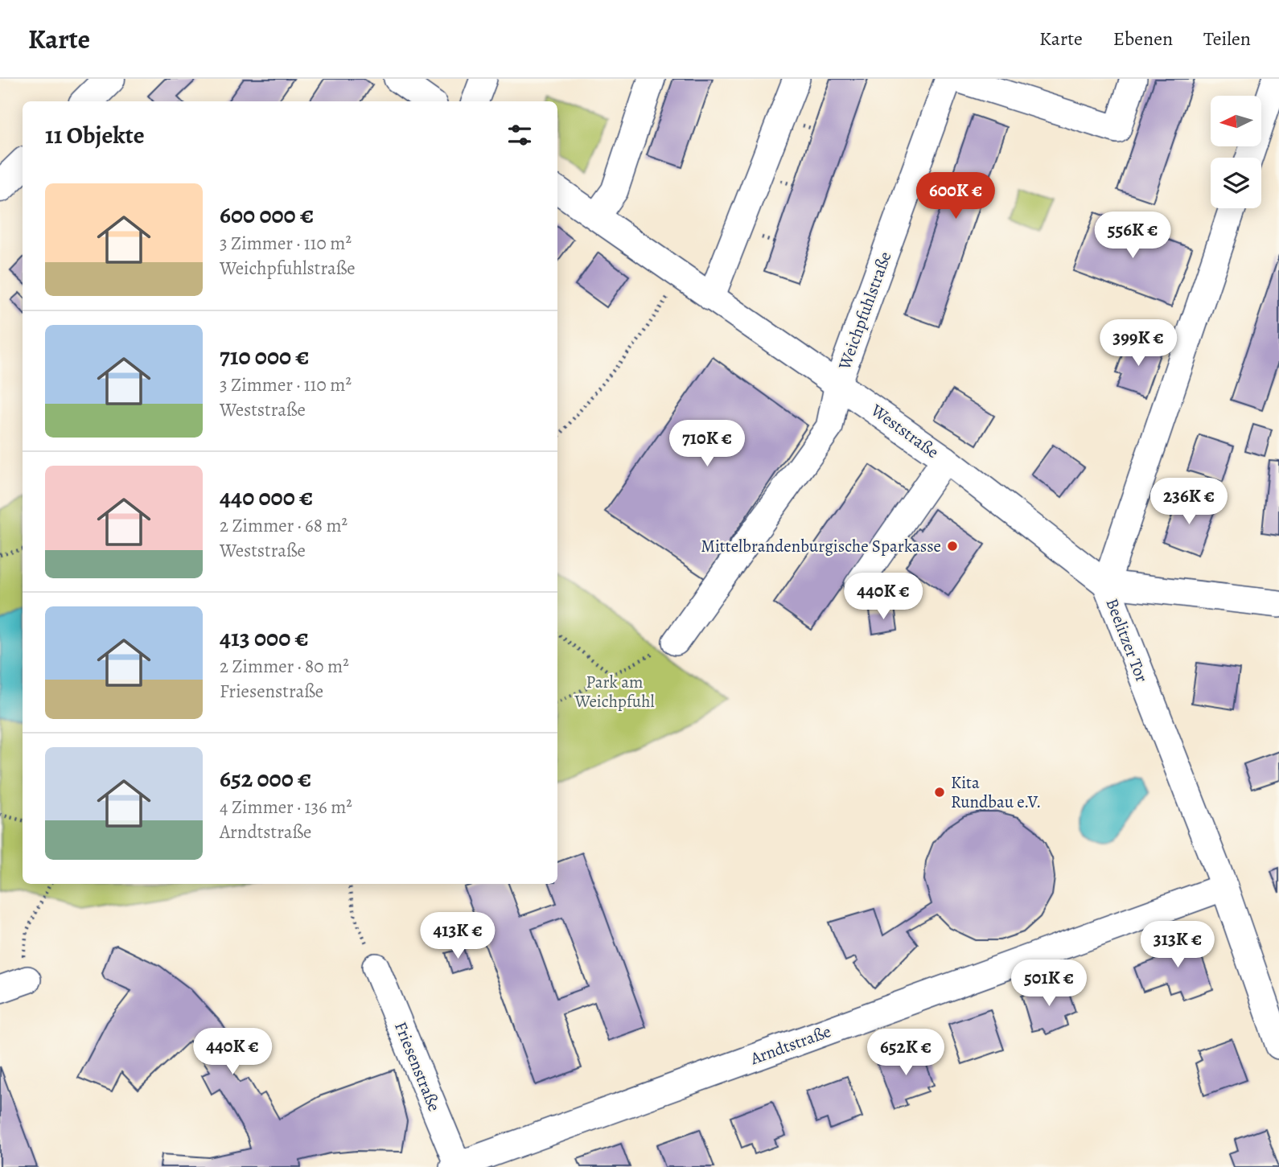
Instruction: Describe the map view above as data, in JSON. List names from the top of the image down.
{
  "streets": {
    "street": [
      "Weichpfuhlstraße",
      "Weststraße",
      "Beelitzer Tor",
      "Arndtstraße",
      "Friesenstraße"
    ]
  },
  "crossings": [
    ["Weichpfuhlstraße", "Weststraße"],
    ["Weststraße", "Beelitzer Tor"],
    ["Beelitzer Tor", "Arndtstraße"],
    ["Arndtstraße", "Friesenstraße"]
  ],
  "parks": ["Park am Weichpfuhl"],
  "places": ["Mittelbrandenburgische Sparkasse", "Kita Rundbau e.V."],
  "north": "left",
  "page": {
    "header": "Karte",
    "nav": ["Karte", "Ebenen", "Teilen"],
    "heading": "11 Objekte",
    "list": [
      {
        "name": "600 000 €",
        "note": "3 Zimmer · 110 m² · Weichpfuhlstraße"
      },
      {
        "name": "710 000 €",
        "note": "3 Zimmer · 110 m² · Weststraße"
      },
      {
        "name": "440 000 €",
        "note": "2 Zimmer · 68 m² · Weststraße"
      },
      {
        "name": "413 000 €",
        "note": "2 Zimmer · 80 m² · Friesenstraße"
      },
      {
        "name": "652 000 €",
        "note": "4 Zimmer · 136 m² · Arndtstraße"
      }
    ],
    "price": [
      "600K €",
      "556K €",
      "399K €",
      "710K €",
      "236K €",
      "440K €",
      "413K €",
      "313K €",
      "501K €",
      "440K €",
      "652K €"
    ]
  }
}
